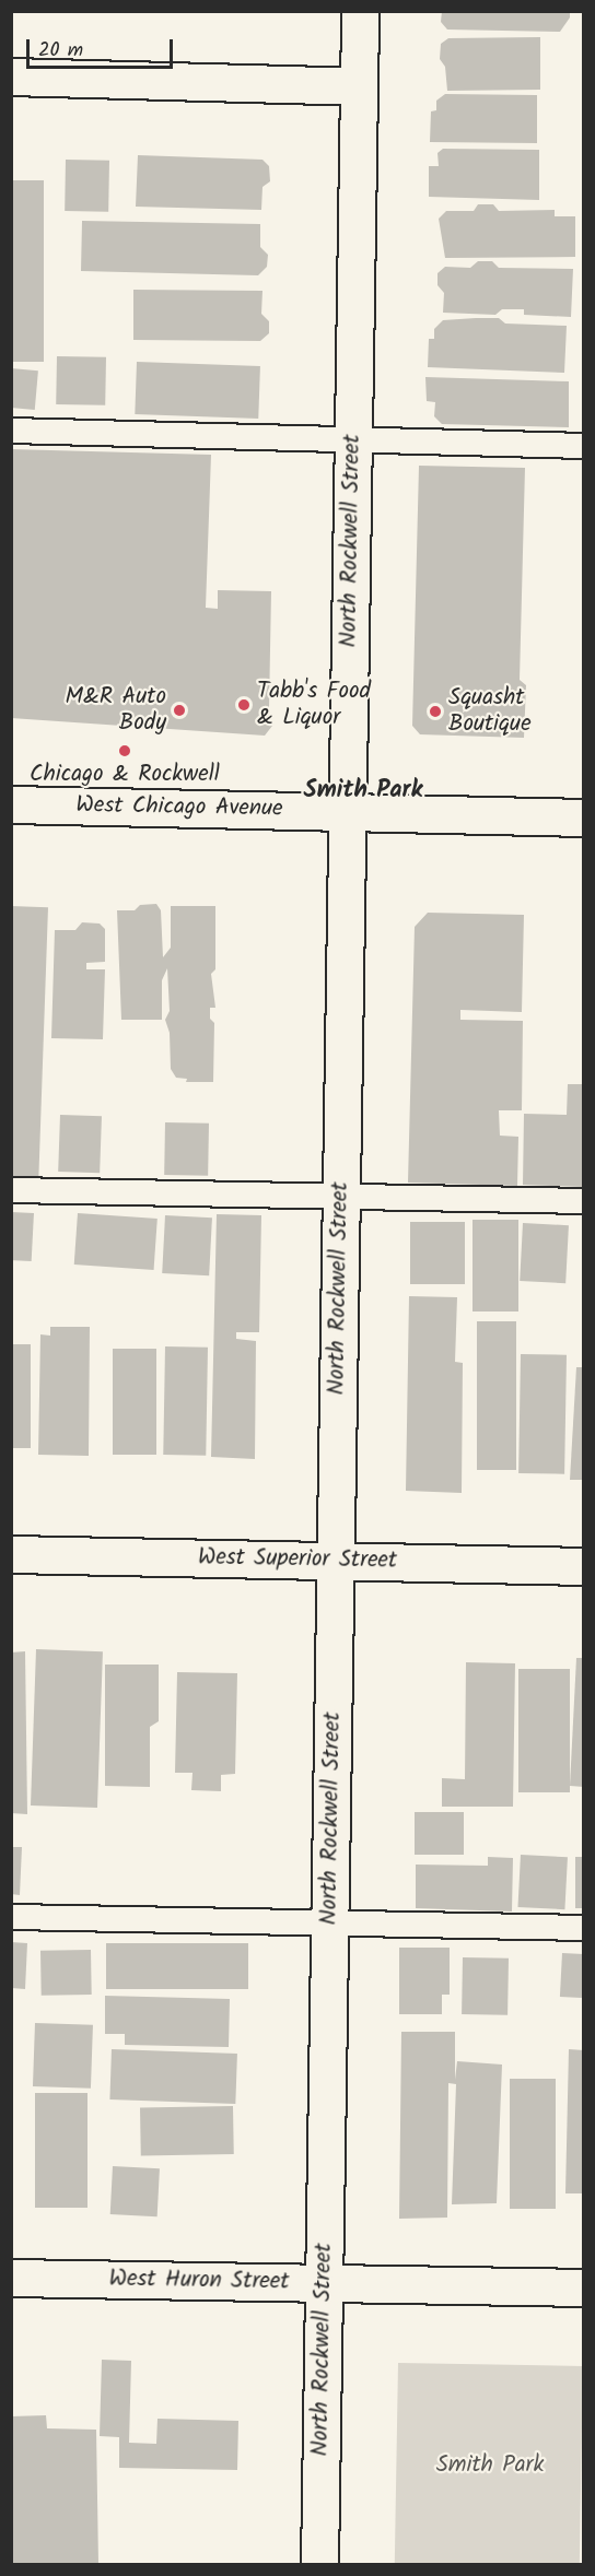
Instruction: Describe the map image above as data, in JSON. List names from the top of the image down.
{
  "streets": {
    "street": [
      "North Rockwell Street",
      "West Chicago Avenue",
      "West Superior Street",
      "West Huron Street"
    ]
  },
  "crossings": [
    ["North Rockwell Street", "West Chicago Avenue"],
    ["North Rockwell Street", "West Superior Street"],
    ["North Rockwell Street", "West Huron Street"]
  ],
  "districts": ["Smith Park"],
  "parks": ["Smith Park"],
  "places": [
    "Tabb's Food & Liquor",
    "M&R Auto Body",
    "Squasht Boutique",
    "Chicago & Rockwell"
  ],
  "scale_bar": "20 m"
}
